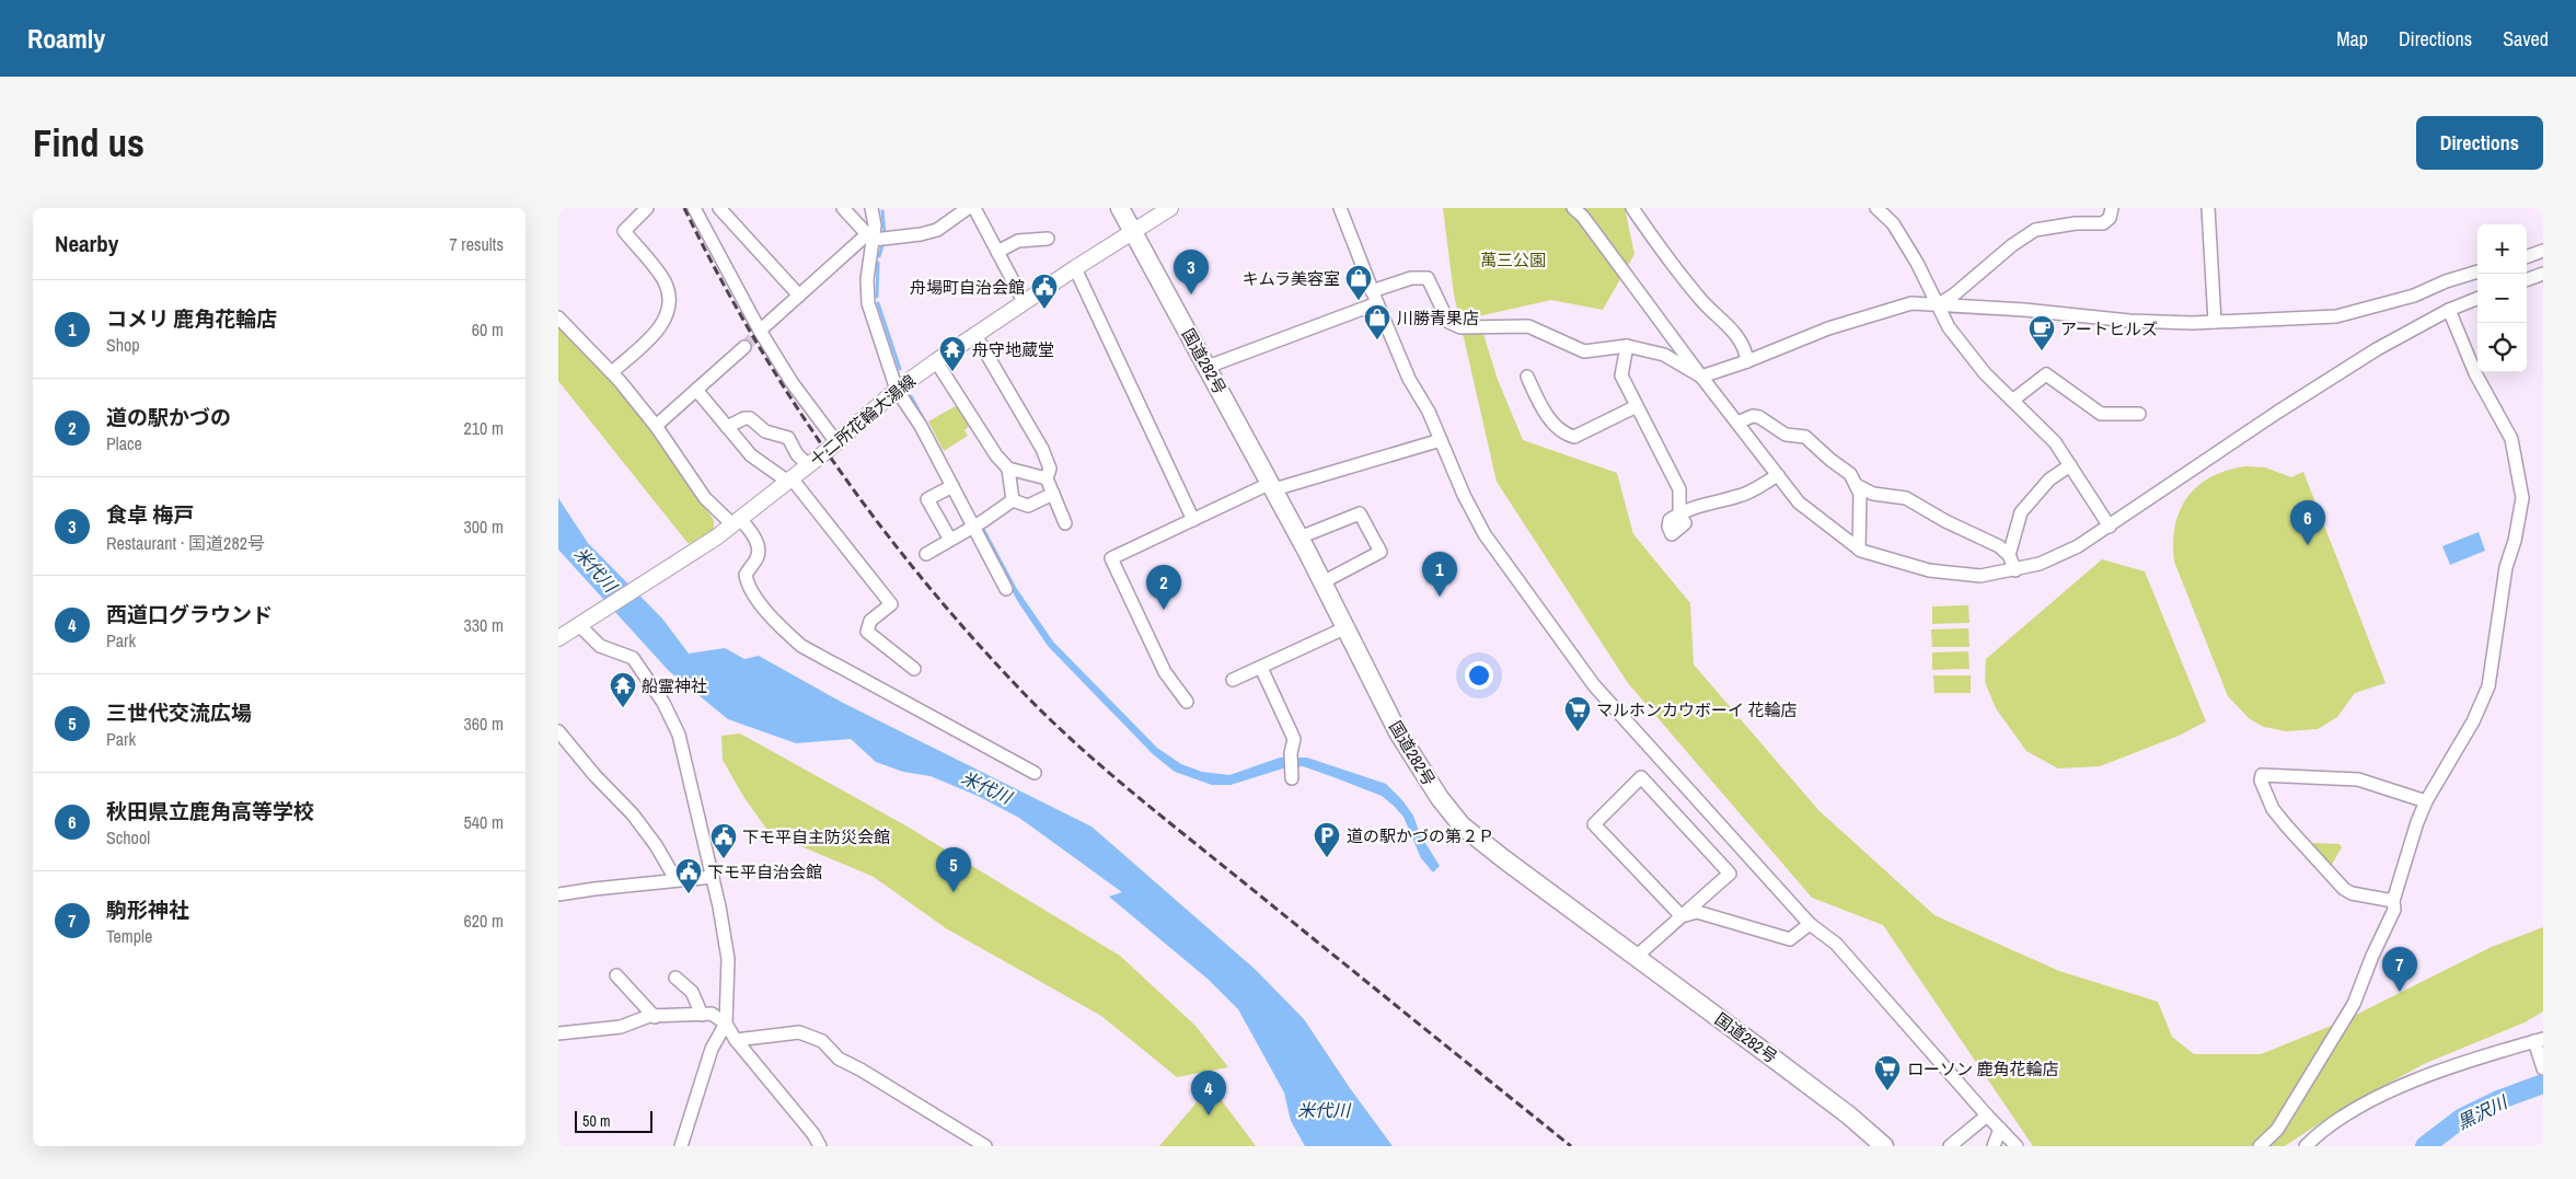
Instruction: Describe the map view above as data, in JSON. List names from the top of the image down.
{
  "streets": {
    "highway": ["国道282号"],
    "main road": ["十二所花輪大湯線"]
  },
  "crossings": [
    ["国道282号", "十二所花輪大湯線"]
  ],
  "water": ["米代川", "黒沢川"],
  "parks": ["萬三公園"],
  "places": {
    "shop": ["キムラ美容室", "川勝青果店"],
    "public building": ["舟場町自治会館", "下モ平自主防災会館", "下モ平自治会館"],
    "cafe": ["アートヒルズ"],
    "temple": ["舟守地蔵堂", "船霊神社"],
    "supermarket": ["マルホンカウボーイ 花輪店", "ローソン 鹿角花輪店"],
    "parking": ["道の駅かづの第２Ｐ"]
  },
  "scale_bar": "50 m",
  "page": {
    "header": "Roamly",
    "nav": ["Map", "Directions", "Saved"],
    "buttons": "Directions",
    "title": "Find us",
    "heading": ["Nearby", "7 results"],
    "map_buttons": ["+", "−"],
    "pins": [
      "3",
      "6",
      "1",
      "2",
      "5",
      "7",
      "4"
    ],
    "list": [
      {
        "mark": "1",
        "name": "コメリ 鹿角花輪店",
        "note": "Shop",
        "value": "60 m"
      },
      {
        "mark": "2",
        "name": "道の駅かづの",
        "note": "Place",
        "value": "210 m"
      },
      {
        "mark": "3",
        "name": "食卓 梅戸",
        "note": "Restaurant · 国道282号",
        "value": "300 m"
      },
      {
        "mark": "4",
        "name": "西道口グラウンド",
        "note": "Park",
        "value": "330 m"
      },
      {
        "mark": "5",
        "name": "三世代交流広場",
        "note": "Park",
        "value": "360 m"
      },
      {
        "mark": "6",
        "name": "秋田県立鹿角高等学校",
        "note": "School",
        "value": "540 m"
      },
      {
        "mark": "7",
        "name": "駒形神社",
        "note": "Temple",
        "value": "620 m"
      }
    ],
    "scale": "50 m"
  }
}
